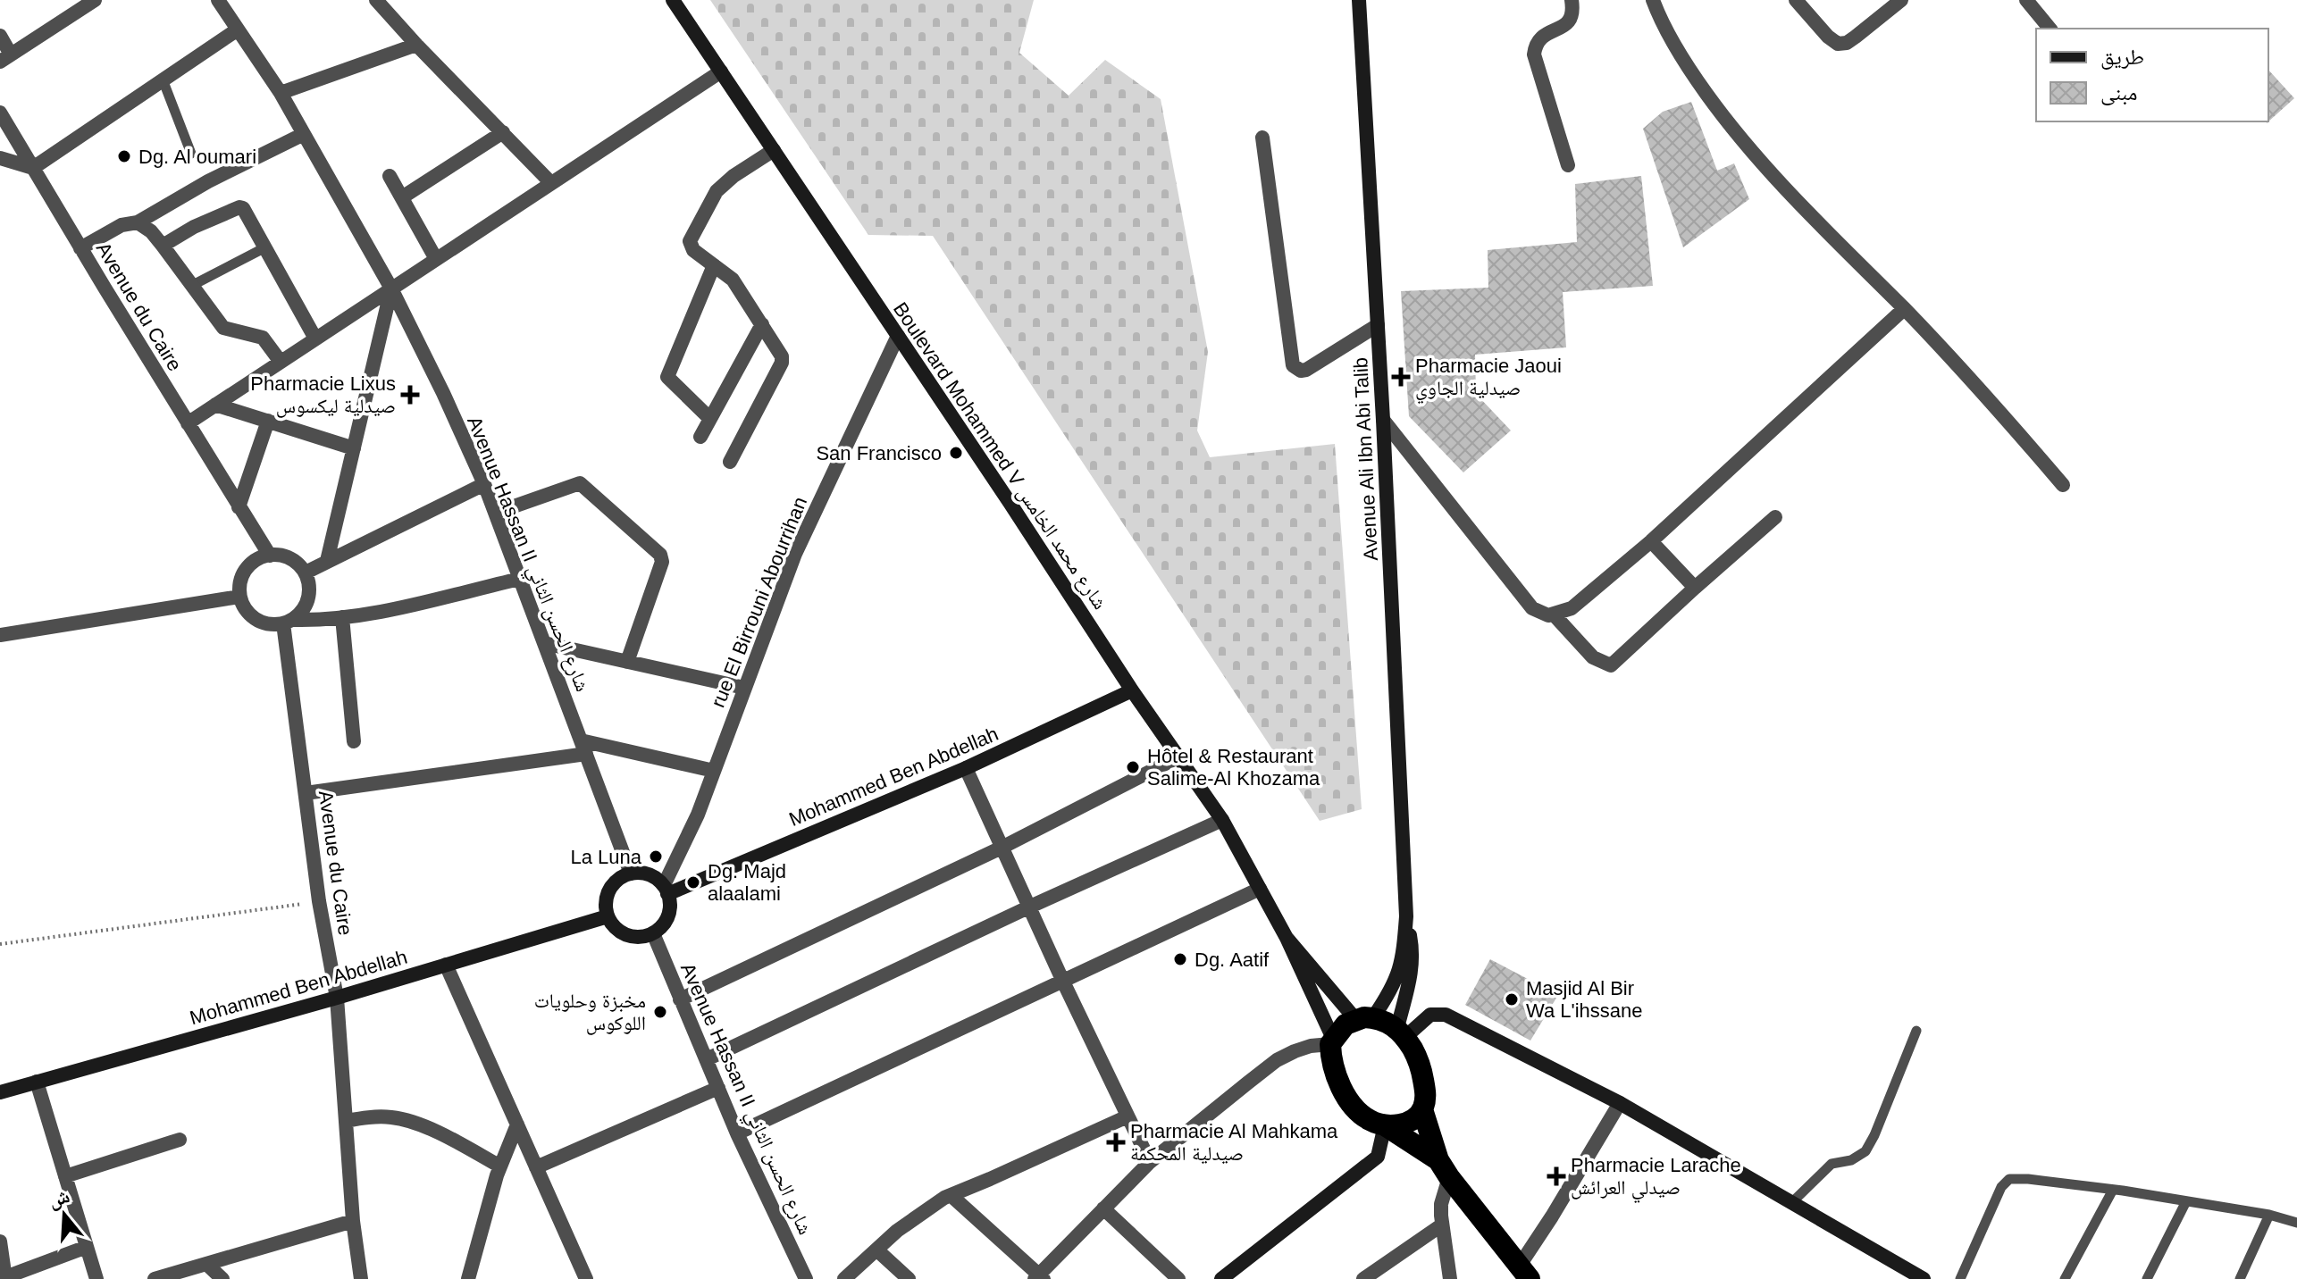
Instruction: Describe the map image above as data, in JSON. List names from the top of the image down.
{
  "streets": {
    "street": [
      "Avenue du Caire",
      "Boulevard Mohammed V شارع محمد الخامس",
      "Avenue Ali Ibn Abi Talib",
      "Avenue Hassan II شارع الحسن الثاني",
      "rue El Birrouni Abourrihan",
      "Mohammed Ben Abdellah"
    ]
  },
  "crossings": [
    ["Avenue du Caire", "Mohammed Ben Abdellah"],
    ["Boulevard Mohammed V شارع محمد الخامس", "rue El Birrouni Abourrihan"],
    ["Boulevard Mohammed V شارع محمد الخامس", "Mohammed Ben Abdellah"],
    ["Avenue Hassan II شارع الحسن الثاني", "rue El Birrouni Abourrihan"],
    ["Avenue Hassan II شارع الحسن الثاني", "Mohammed Ben Abdellah"],
    ["rue El Birrouni Abourrihan", "Mohammed Ben Abdellah"]
  ],
  "places": {
    "other": [
      "Dg. Al oumari",
      "San Francisco",
      "Hôtel & Restaurant Salime-Al Khozama",
      "La Luna",
      "Dg. Majd alaalami",
      "Dg. Aatif",
      "Masjid Al Bir Wa L'ihssane",
      "مخبزة وحلويات اللوكوس"
    ],
    "health": [
      "Pharmacie Jaoui صيدلية الجاوي",
      "Pharmacie Lixus صيدلية ليكسوس",
      "Pharmacie Al Mahkama صيدلية المحكمة",
      "Pharmacie Larache صيدلي العرائش"
    ]
  },
  "legend": ["طريق", "مبنى"],
  "north": "top"
}
